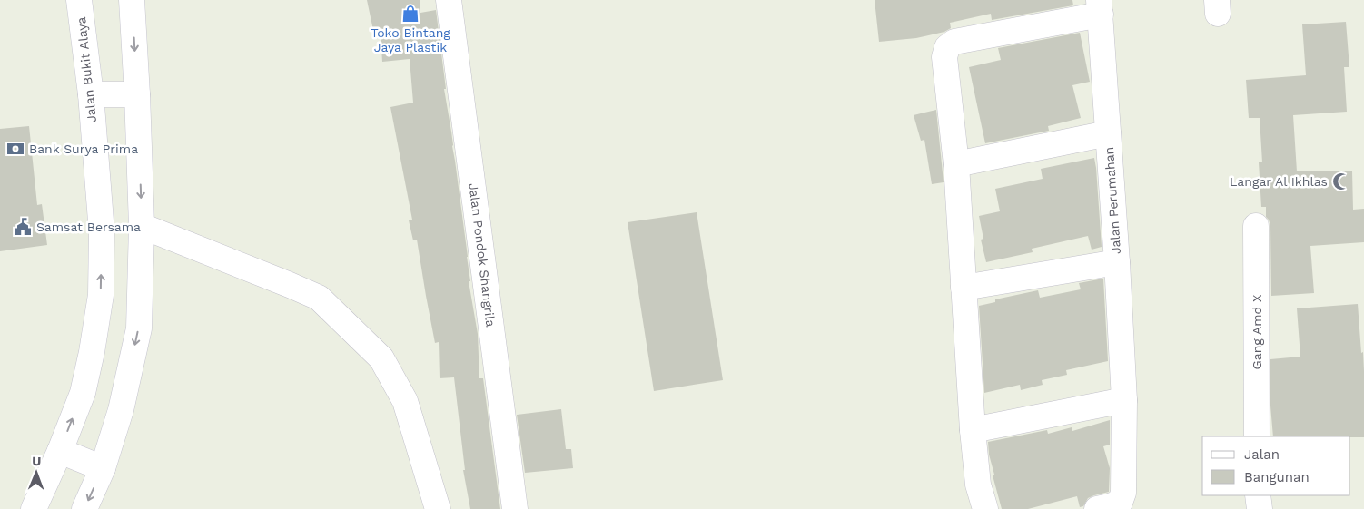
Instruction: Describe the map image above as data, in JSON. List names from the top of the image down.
{
  "streets": {
    "street": [
      "Jalan Bukit Alaya",
      "Jalan Perumahan",
      "Jalan Pondok Shangrila",
      "Gang Amd X"
    ]
  },
  "places": {
    "shop": ["Toko Bintang Jaya Plastik"],
    "bank": ["Bank Surya Prima"],
    "mosque": ["Langar Al Ikhlas"],
    "public building": ["Samsat Bersama"]
  },
  "legend": ["Jalan", "Bangunan"],
  "north": "top"
}
